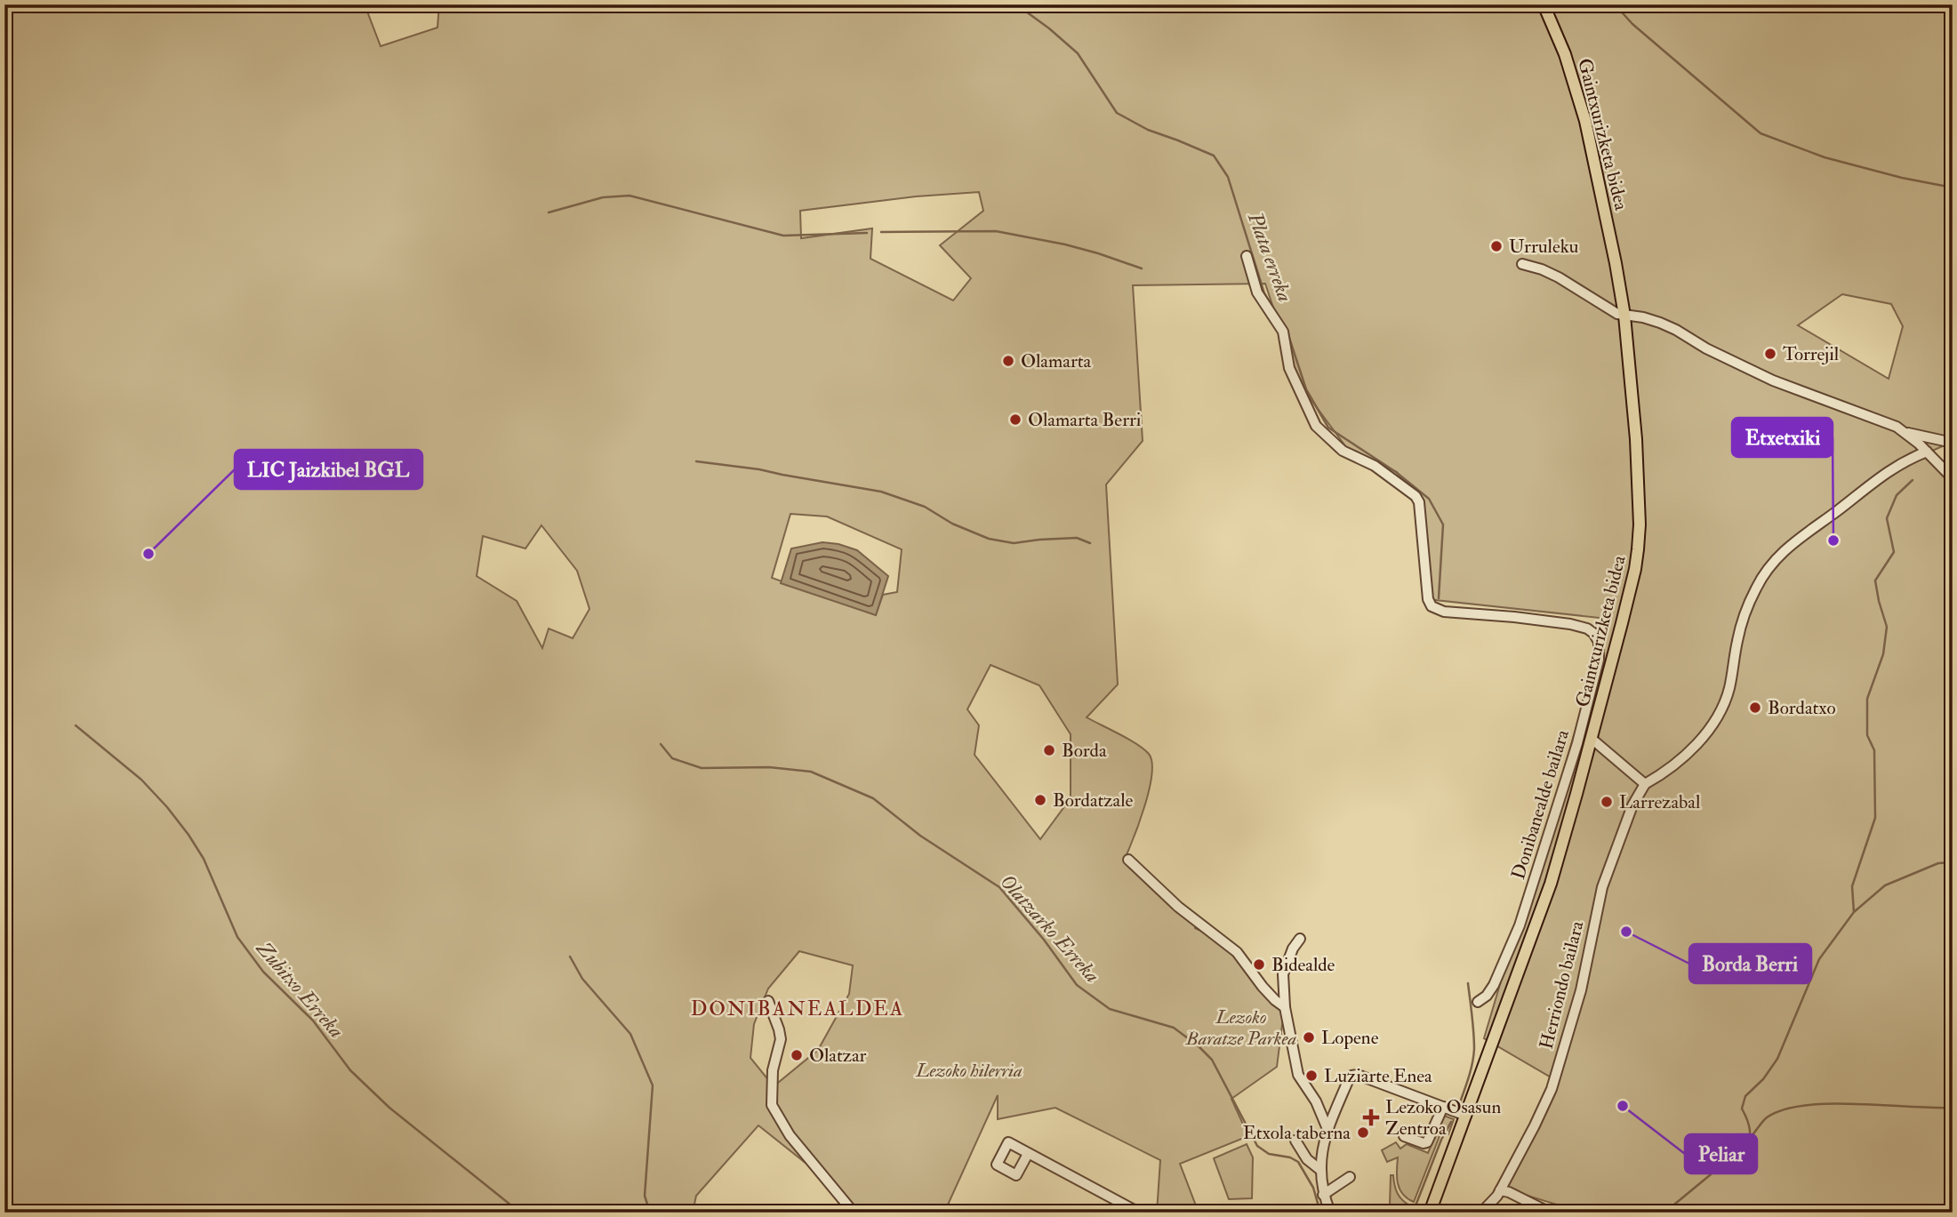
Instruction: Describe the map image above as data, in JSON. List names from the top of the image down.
{
  "streets": {
    "main road": ["Gaintxurizketa bidea"],
    "street": ["Donibanealde bailara", "Herriondo bailara"]
  },
  "districts": ["DONIBANEALDEA"],
  "water": ["Plata erreka", "Olatzarko Erreka", "Zubitxo Erreka"],
  "parks": ["Lezoko Baratze Parkea", "Lezoko hilerria"],
  "places": {
    "other": [
      "Urruleku",
      "Torrejil",
      "Olamarta",
      "Olamarta Berri",
      "Etxetxiki",
      "LIC Jaizkibel BGL",
      "Bordatxo",
      "Borda",
      "Bordatzale",
      "Larrezabal",
      "Borda Berri",
      "Bidealde",
      "Lopene",
      "Olatzar",
      "Luziarte Enea",
      "Peliar",
      "Etxola taberna"
    ],
    "health": ["Lezoko Osasun Zentroa"]
  }
}
